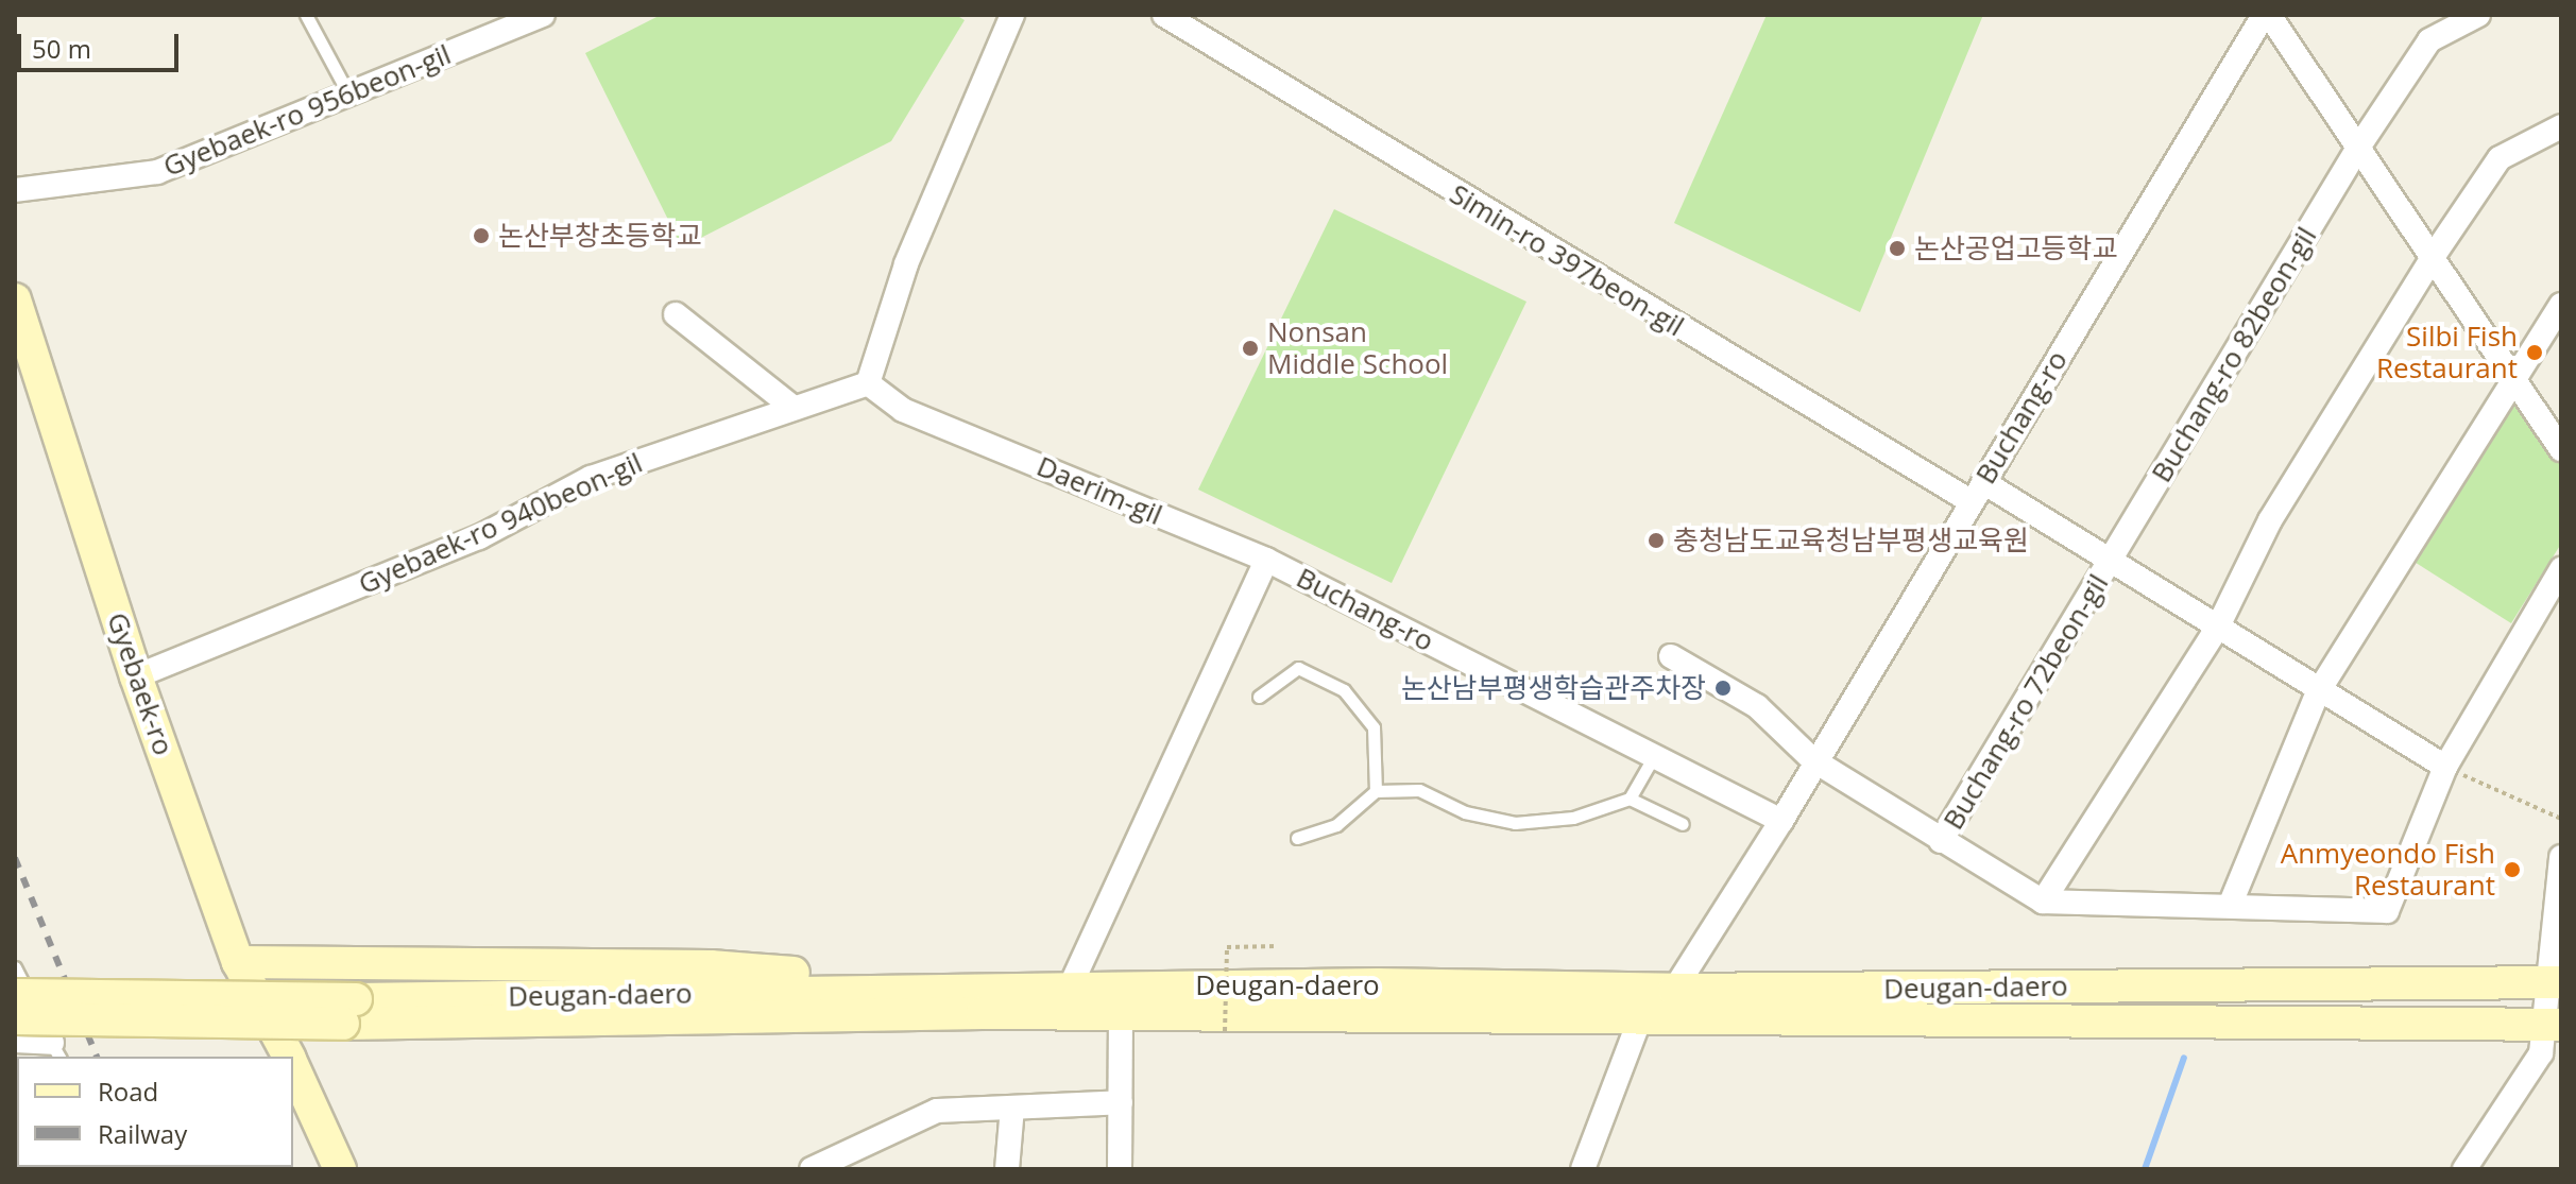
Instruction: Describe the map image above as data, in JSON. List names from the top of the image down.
{
  "streets": {
    "street": [
      "Gyebaek-ro 956beon-gil",
      "Simin-ro 397beon-gil",
      "Buchang-ro 82beon-gil",
      "Buchang-ro",
      "Daerim-gil",
      "Gyebaek-ro 940beon-gil",
      "Gyebaek-ro",
      "Buchang-ro 72beon-gil",
      "Deugan-daero"
    ]
  },
  "crossings": [
    ["Simin-ro 397beon-gil", "Buchang-ro"],
    ["Buchang-ro 82beon-gil", "Buchang-ro 72beon-gil"],
    ["Buchang-ro", "Daerim-gil"],
    ["Buchang-ro", "Buchang-ro 72beon-gil"],
    ["Buchang-ro", "Deugan-daero"],
    ["Daerim-gil", "Gyebaek-ro 940beon-gil"],
    ["Gyebaek-ro 940beon-gil", "Gyebaek-ro"]
  ],
  "places": [
    "논산부창초등학교",
    "논산공업고등학교",
    "Nonsan Middle School",
    "Silbi Fish Restaurant",
    "충청남도교육청남부평생교육원",
    "논산남부평생학습관주차장",
    "Anmyeondo Fish Restaurant"
  ],
  "legend": ["Road", "Railway"],
  "scale_bar": "50 m"
}
